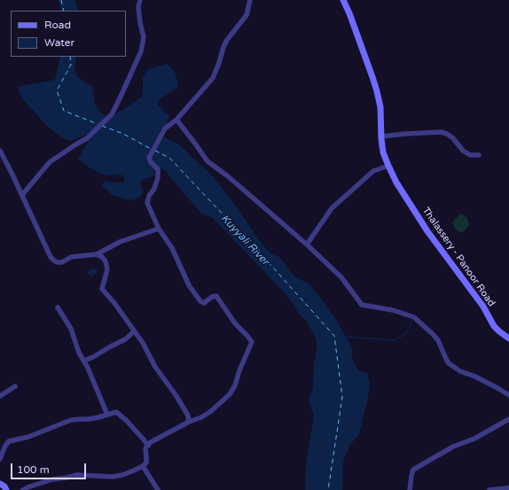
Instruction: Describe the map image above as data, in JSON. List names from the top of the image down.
{
  "streets": {
    "main road": ["Thalassery - Panoor Road"]
  },
  "water": ["Kuyyali River"],
  "legend": ["Road", "Water"],
  "scale_bar": "100 m"
}
